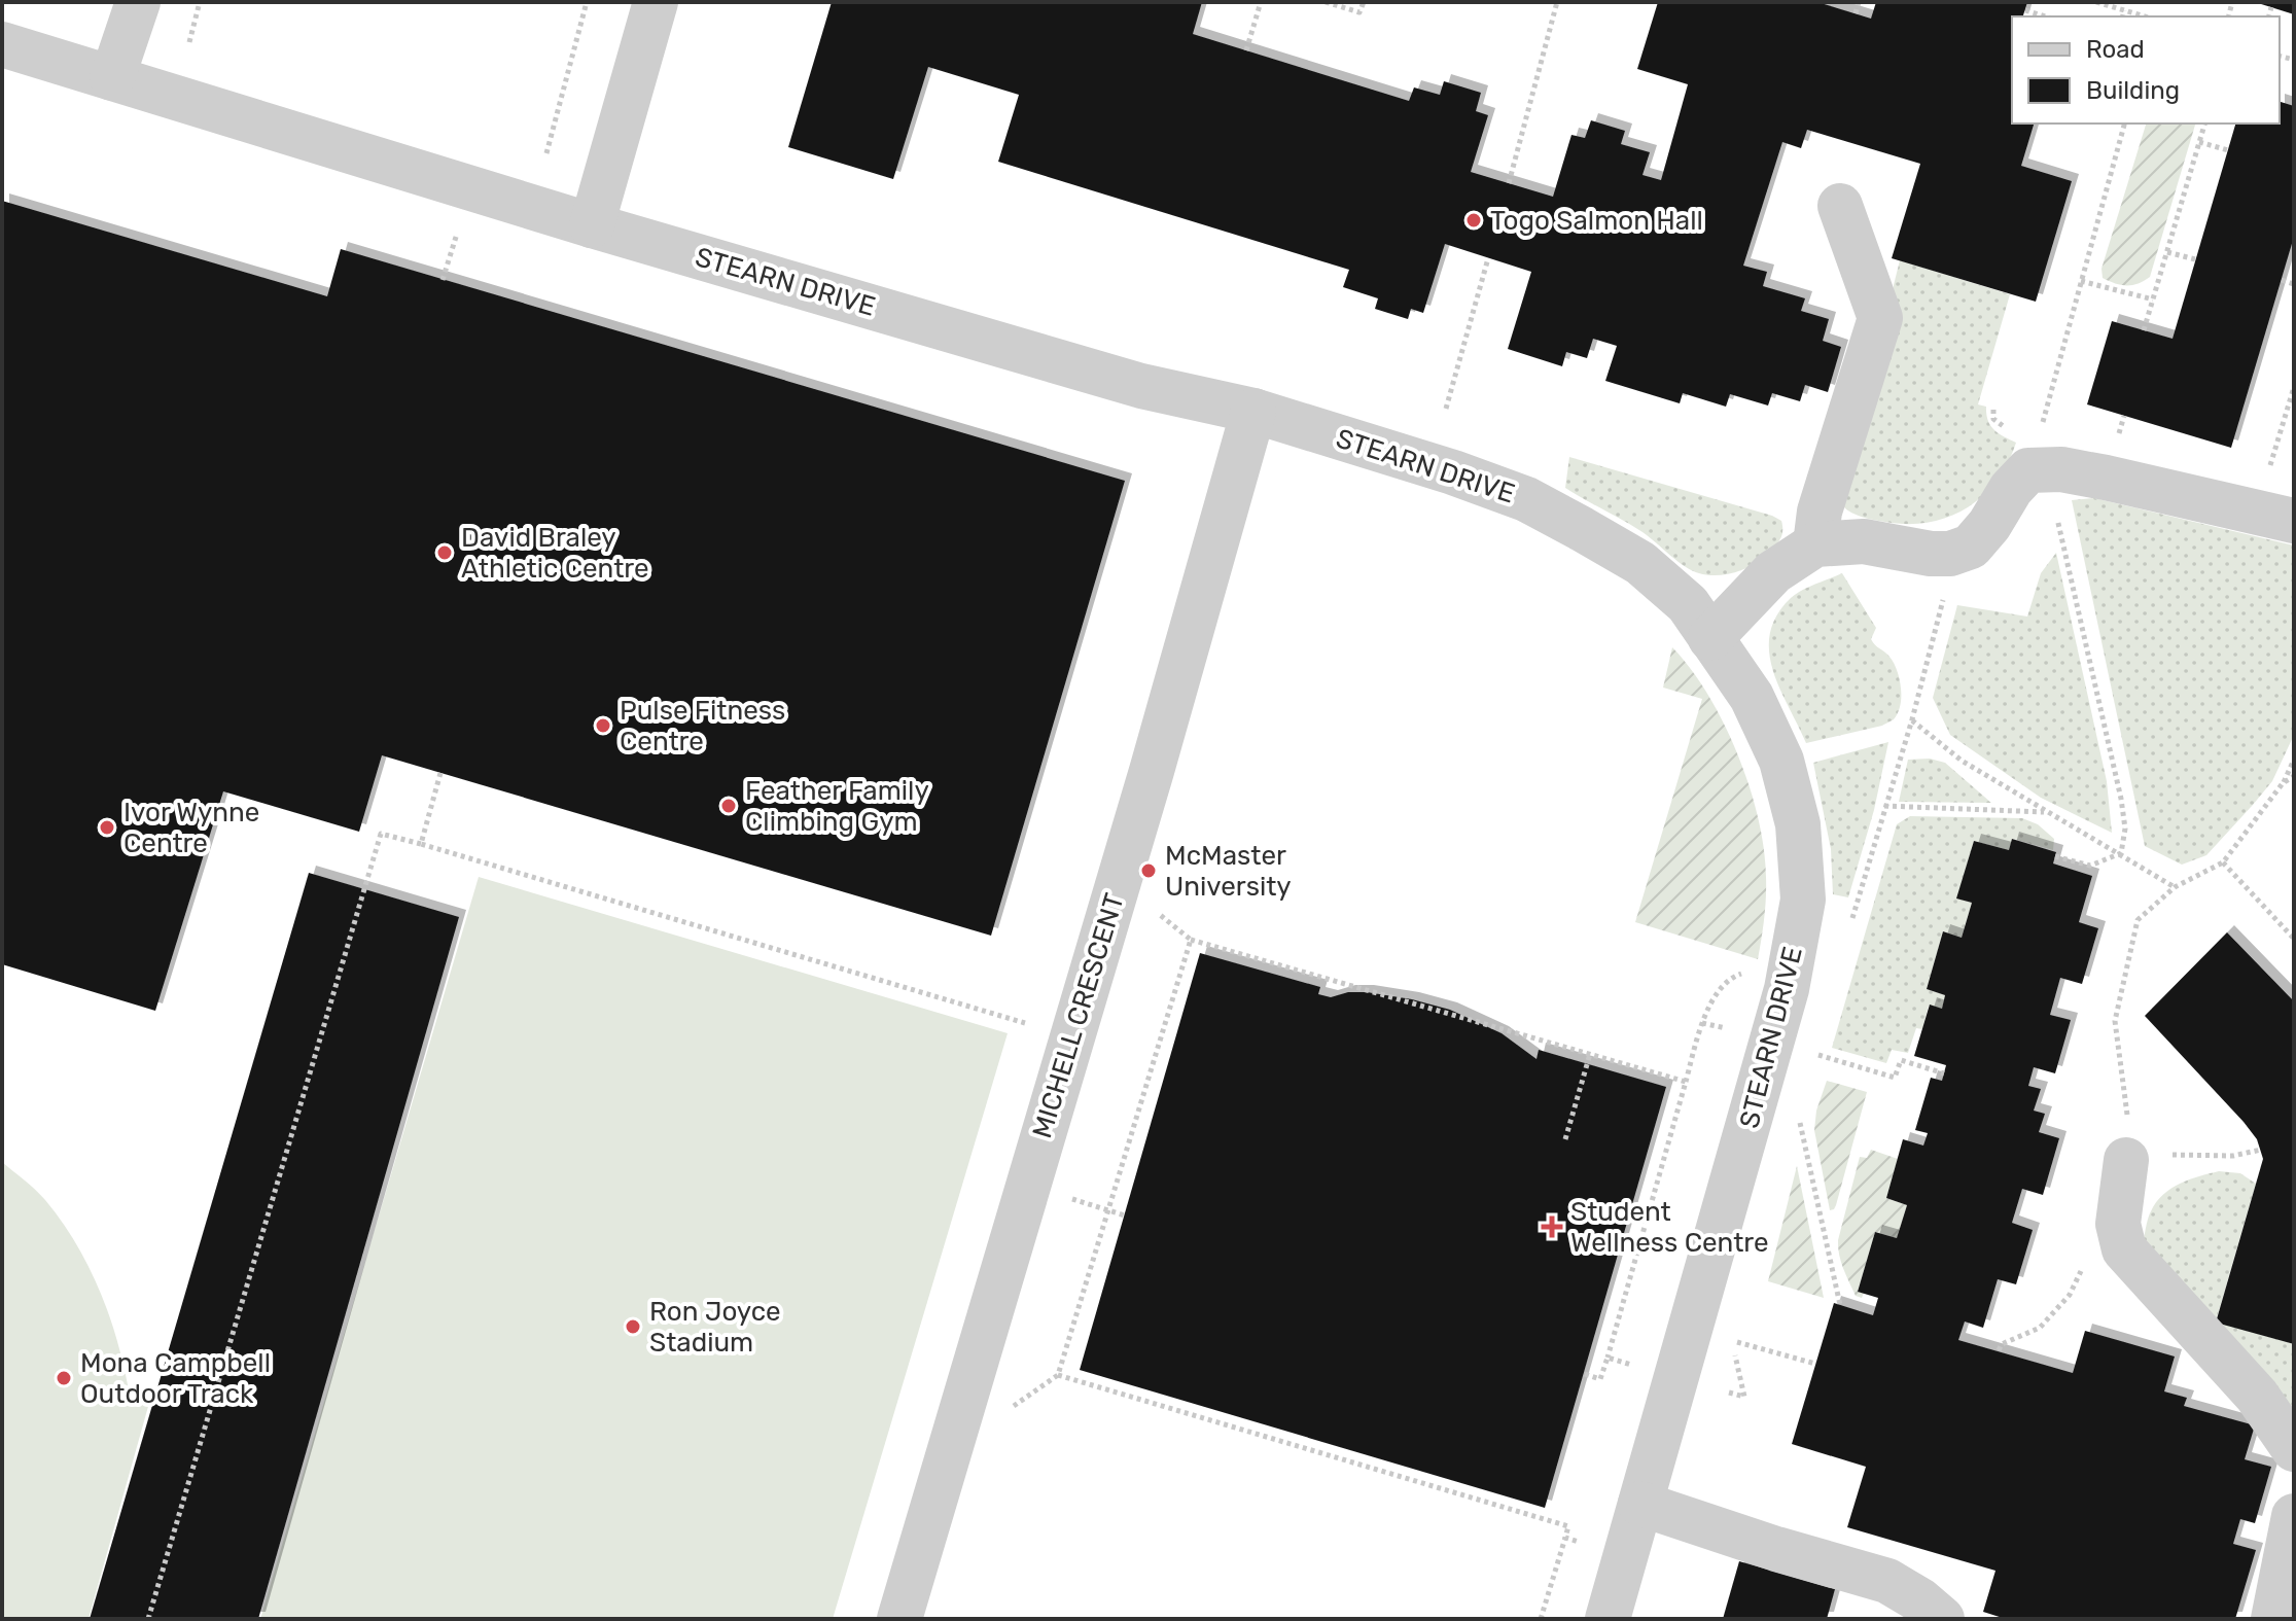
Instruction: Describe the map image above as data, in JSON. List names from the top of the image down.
{
  "streets": {
    "lane": ["STEARN DRIVE", "MICHELL CRESCENT"]
  },
  "crossings": [
    ["STEARN DRIVE", "MICHELL CRESCENT"]
  ],
  "places": {
    "other": [
      "Togo Salmon Hall",
      "David Braley Athletic Centre",
      "Pulse Fitness Centre",
      "Feather Family Climbing Gym",
      "Ivor Wynne Centre",
      "McMaster University",
      "Ron Joyce Stadium",
      "Mona Campbell Outdoor Track"
    ],
    "health": ["Student Wellness Centre"]
  },
  "legend": ["Road", "Building"]
}
